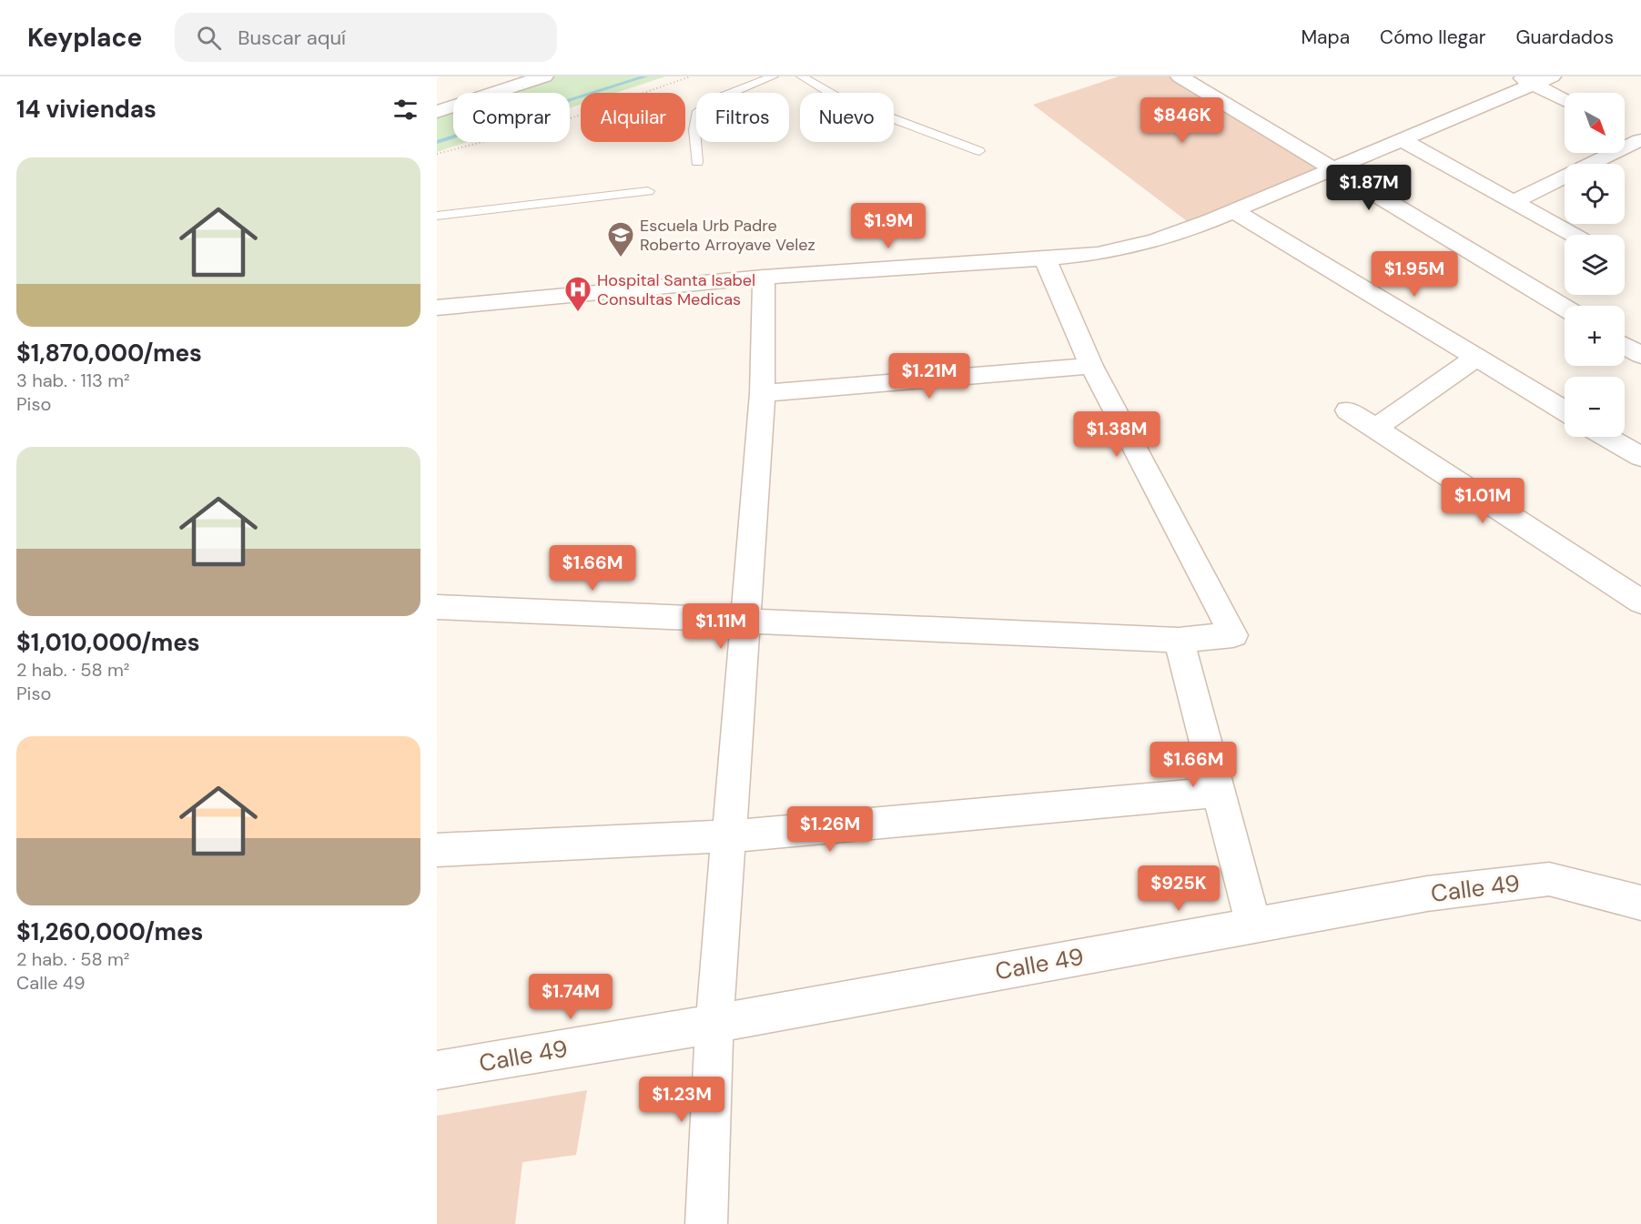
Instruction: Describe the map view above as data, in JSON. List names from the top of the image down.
{
  "streets": {
    "street": ["Calle 49"]
  },
  "places": {
    "school or university": ["Escuela Urb Padre Roberto Arroyave Velez"],
    "hospital": ["Hospital Santa Isabel Consultas Medicas"]
  },
  "north": "bottom right",
  "page": {
    "header": "Keyplace",
    "search": "Buscar aquí",
    "nav": ["Mapa", "Cómo llegar", "Guardados"],
    "heading": "14 viviendas",
    "map_buttons": ["+", "−"],
    "chip": [
      "Comprar",
      "Alquilar",
      "Filtros",
      "Nuevo"
    ],
    "price": [
      "$846K",
      "$1.87M",
      "$1.9M",
      "$1.95M",
      "$1.21M",
      "$1.38M",
      "$1.01M",
      "$1.66M",
      "$1.11M",
      "$1.66M",
      "$1.26M",
      "$925K",
      "$1.74M",
      "$1.23M"
    ],
    "list": [
      {
        "name": "$1,870,000/mes",
        "note": "3 hab. · 113 m² · Piso"
      },
      {
        "name": "$1,010,000/mes",
        "note": "2 hab. · 58 m² · Piso"
      },
      {
        "name": "$1,260,000/mes",
        "note": "2 hab. · 58 m² · Calle 49"
      }
    ]
  }
}
